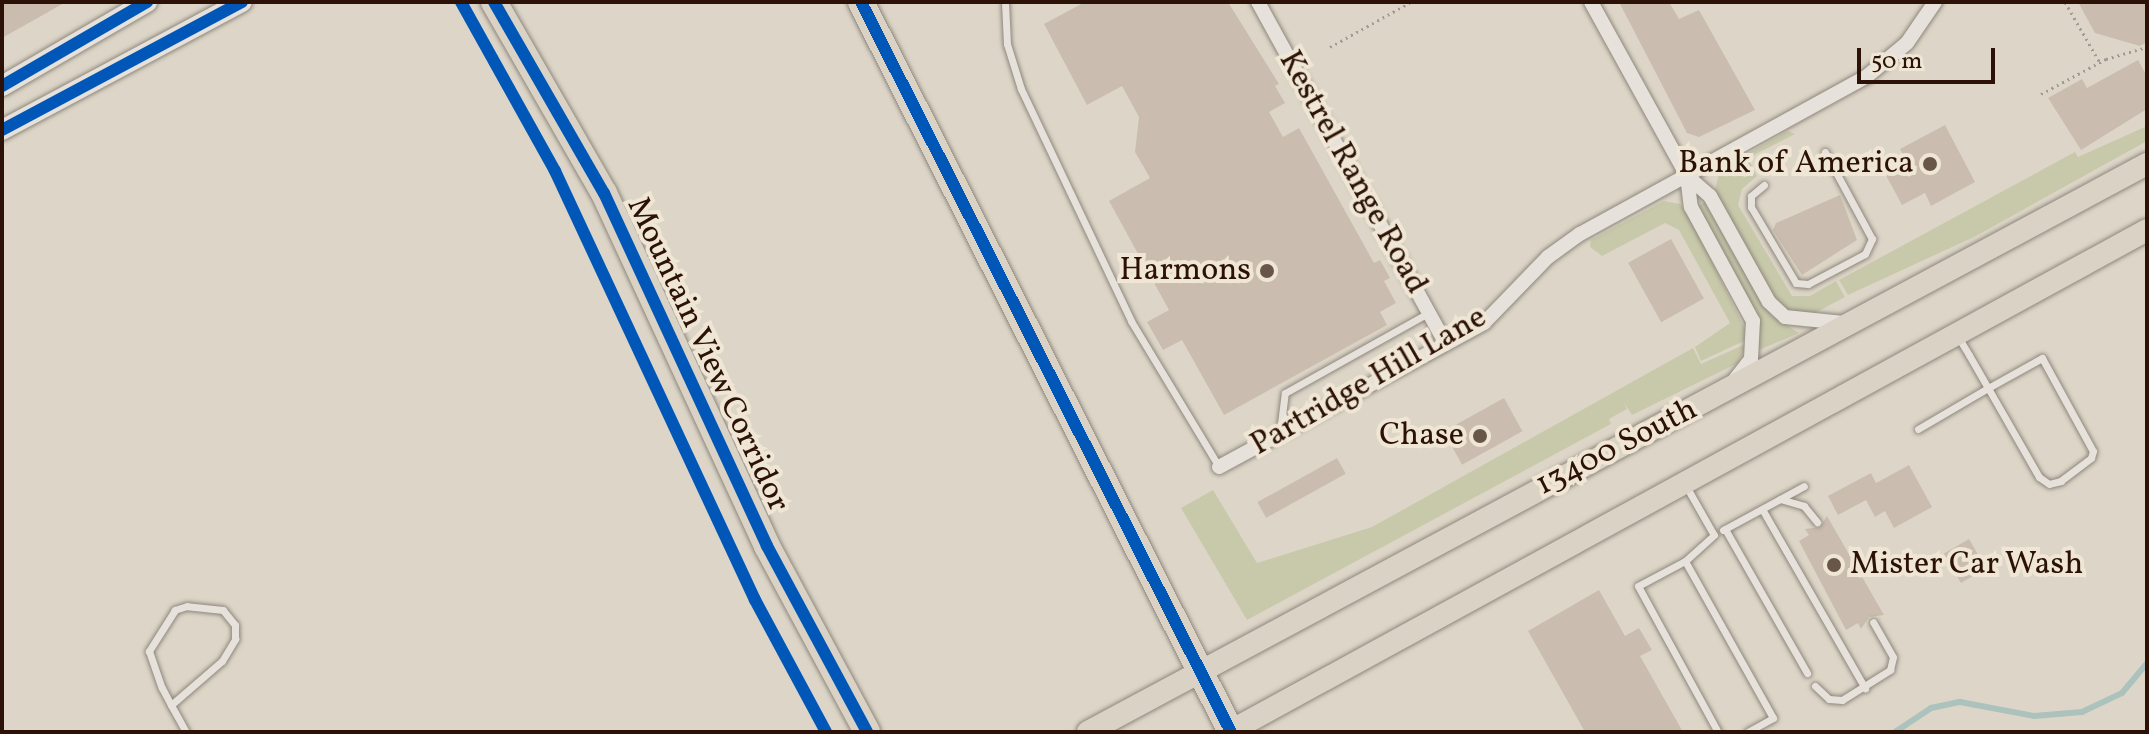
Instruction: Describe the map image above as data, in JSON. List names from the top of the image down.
{
  "streets": {
    "highway": ["Mountain View Corridor"],
    "main road": ["13400 South"],
    "street": ["Kestrel Range Road", "Partridge Hill Lane"]
  },
  "crossings": [
    ["Kestrel Range Road", "Partridge Hill Lane"]
  ],
  "places": [
    "Bank of America",
    "Harmons",
    "Chase",
    "Mister Car Wash"
  ],
  "scale_bar": "50 m"
}
